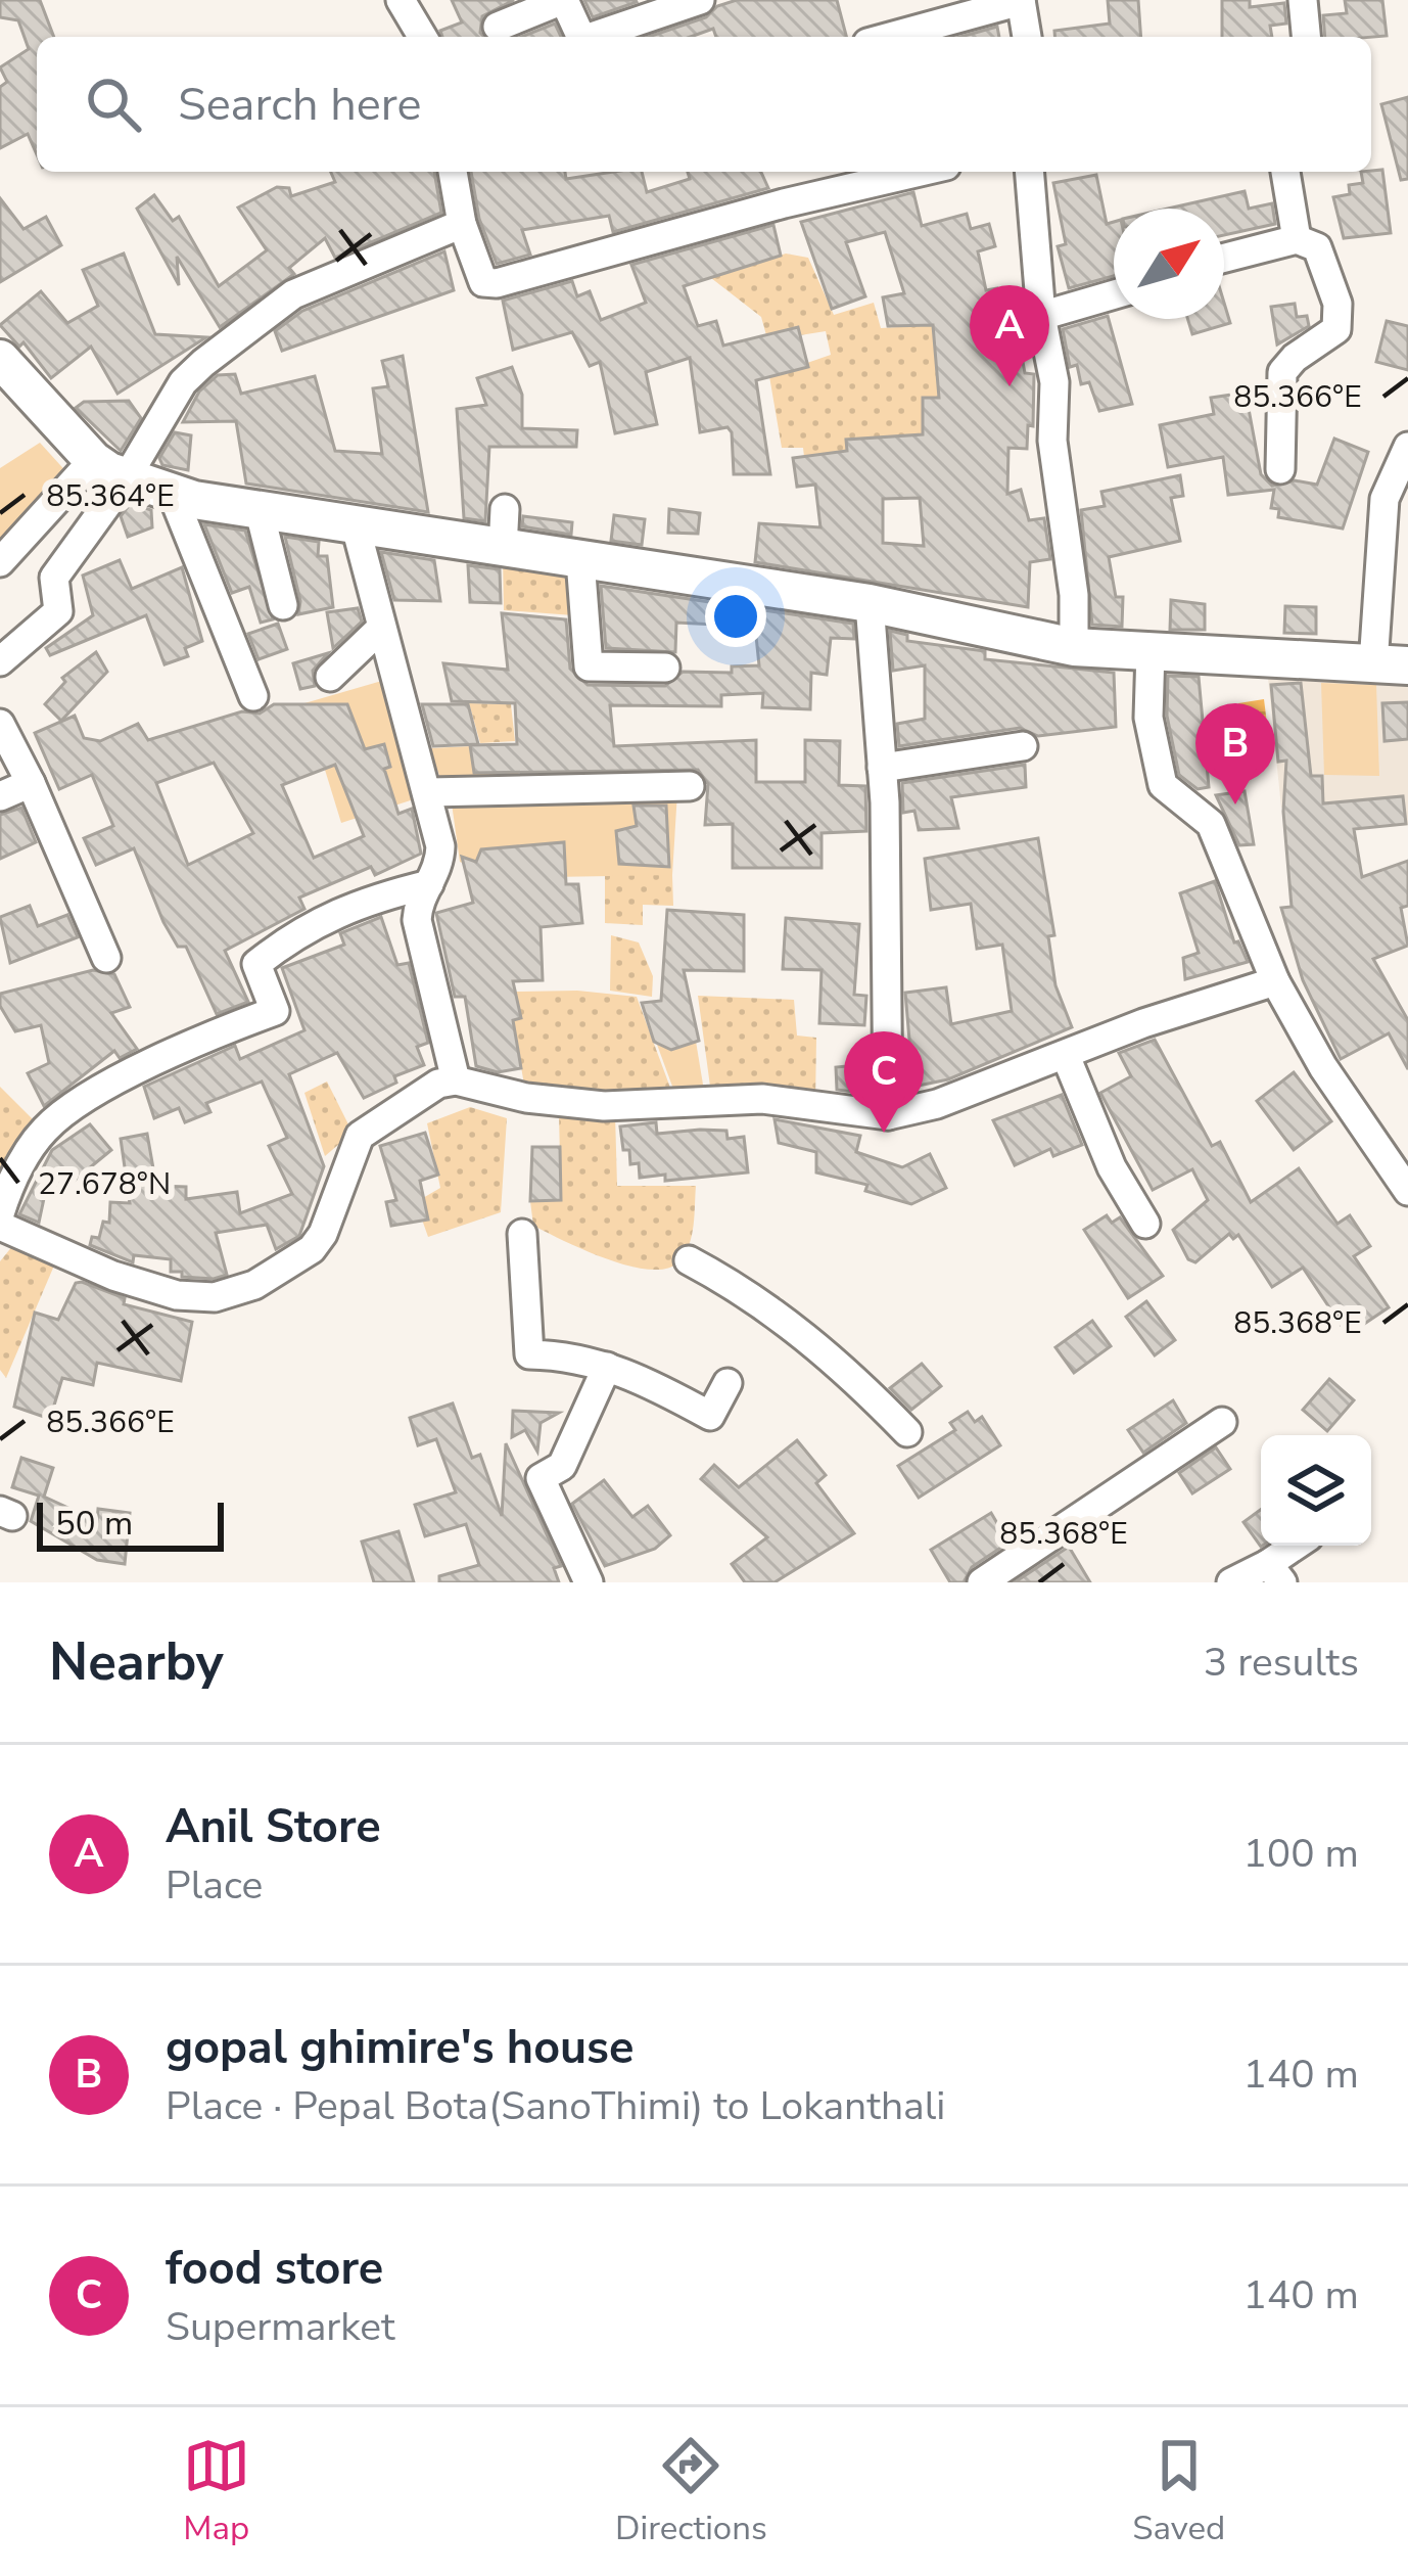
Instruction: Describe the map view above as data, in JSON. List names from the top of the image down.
{
  "scale_bar": "50 m",
  "north": "top right",
  "page": {
    "search": "Search here",
    "pins": ["A", "B", "C"],
    "scale": "50 m",
    "heading": ["Nearby", "3 results"],
    "list": [
      {
        "mark": "A",
        "name": "Anil Store",
        "note": "Place",
        "value": "100 m"
      },
      {
        "mark": "B",
        "name": "gopal ghimire's house",
        "note": "Place · Pepal Bota(SanoThimi) to Lokanthali",
        "value": "140 m"
      },
      {
        "mark": "C",
        "name": "food store",
        "note": "Supermarket",
        "value": "140 m"
      }
    ],
    "nav": ["Map", "Directions", "Saved"]
  },
  "coordinates": [
    "85.366°E",
    "85.364°E",
    "27.678°N",
    "85.368°E"
  ]
}
